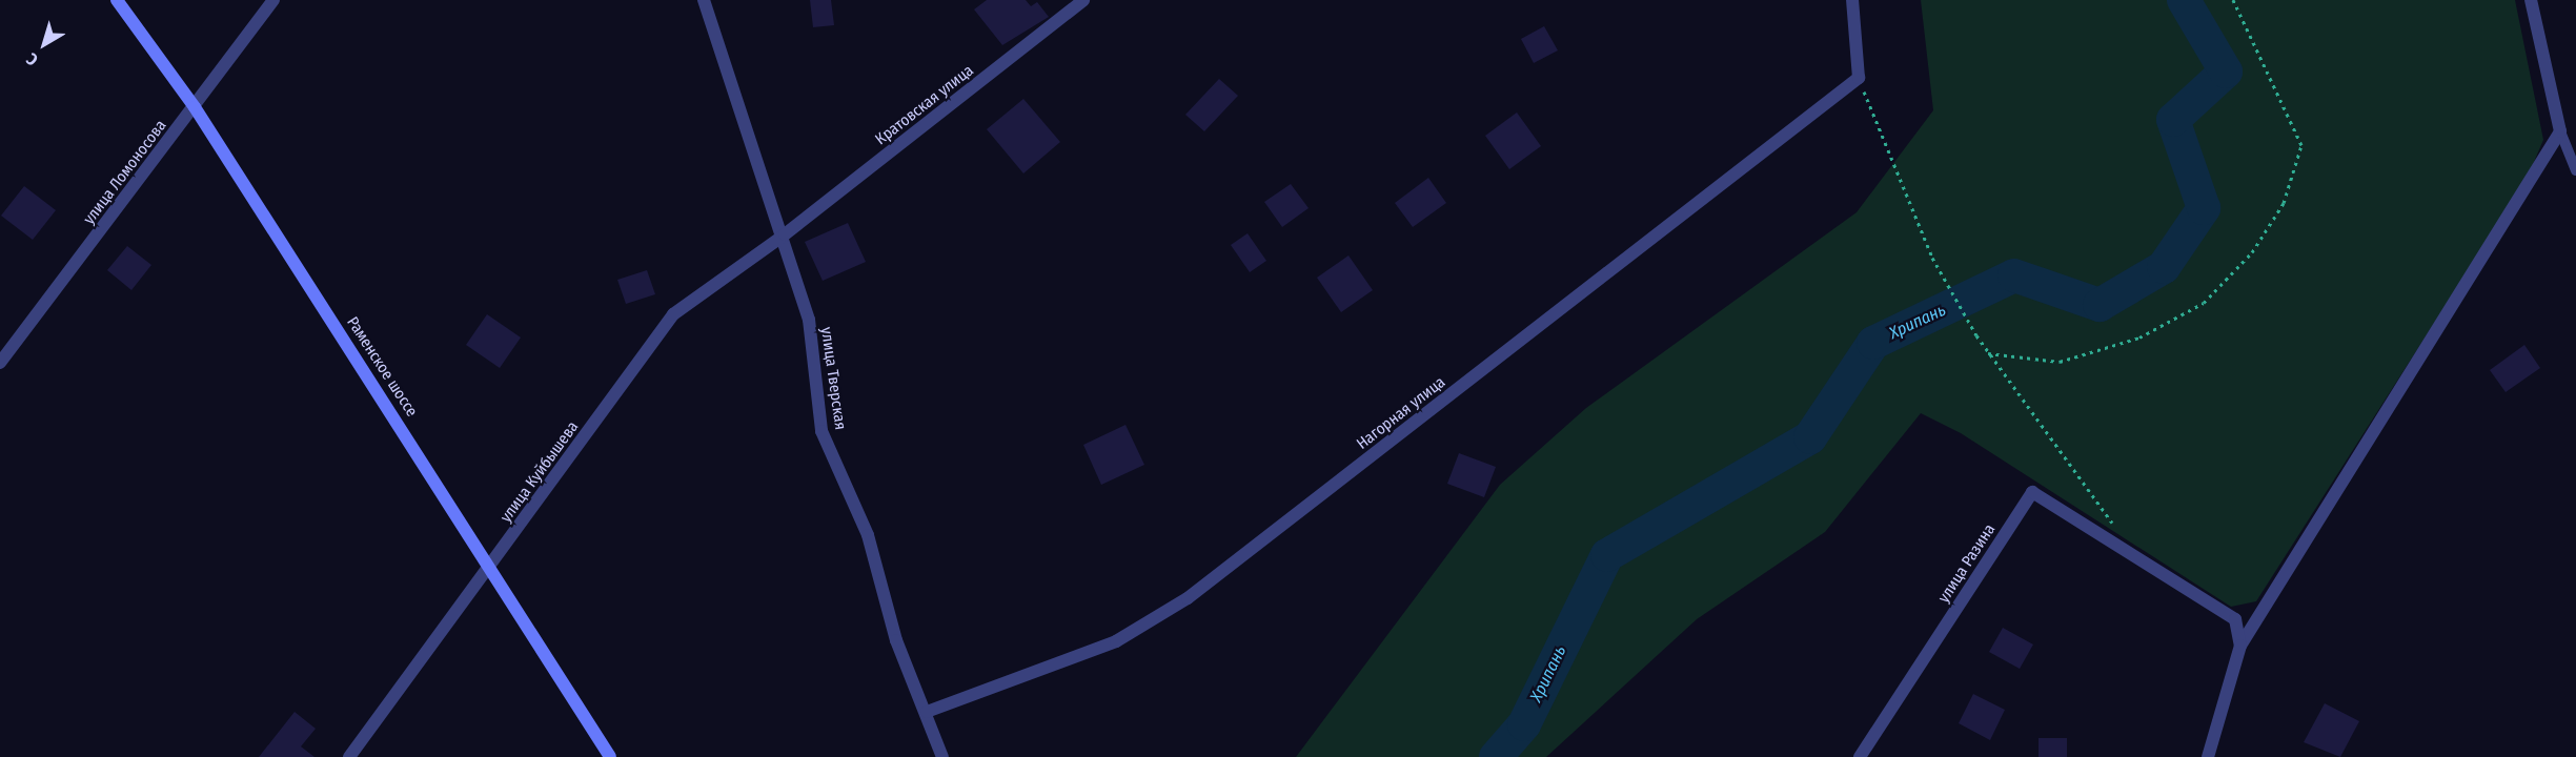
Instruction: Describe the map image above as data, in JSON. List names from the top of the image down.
{
  "streets": {
    "main road": ["Раменское шоссе"],
    "street": [
      "Кратовская улица",
      "улица Ломоносова",
      "улица Тверская",
      "Нагорная улица",
      "улица Куйбышева",
      "улица Разина"
    ]
  },
  "crossings": [
    ["Кратовская улица", "улица Тверская"],
    ["Кратовская улица", "улица Куйбышева"],
    ["улица Ломоносова", "Раменское шоссе"],
    ["Раменское шоссе", "улица Куйбышева"],
    ["улица Тверская", "Нагорная улица"],
    ["улица Тверская", "улица Куйбышева"]
  ],
  "water": ["Хрипань"],
  "north": "bottom left"
}
